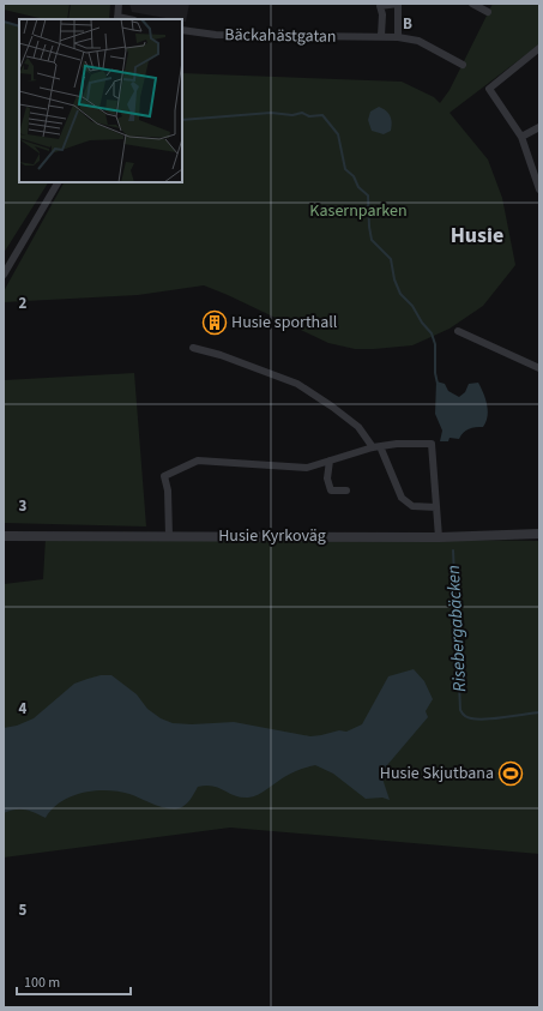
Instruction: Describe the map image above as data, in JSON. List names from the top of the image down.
{
  "streets": {
    "street": ["Bäckahästgatan", "Husie Kyrkoväg"]
  },
  "districts": ["Husie"],
  "water": ["Risebergabäcken"],
  "parks": ["Kasernparken"],
  "places": {
    "building": ["Husie sporthall"],
    "sports": ["Husie Skjutbana"]
  },
  "scale_bar": "100 m",
  "grid": {
    "columns": ["B"],
    "rows": [
      "2",
      "3",
      "4",
      "5"
    ]
  }
}
